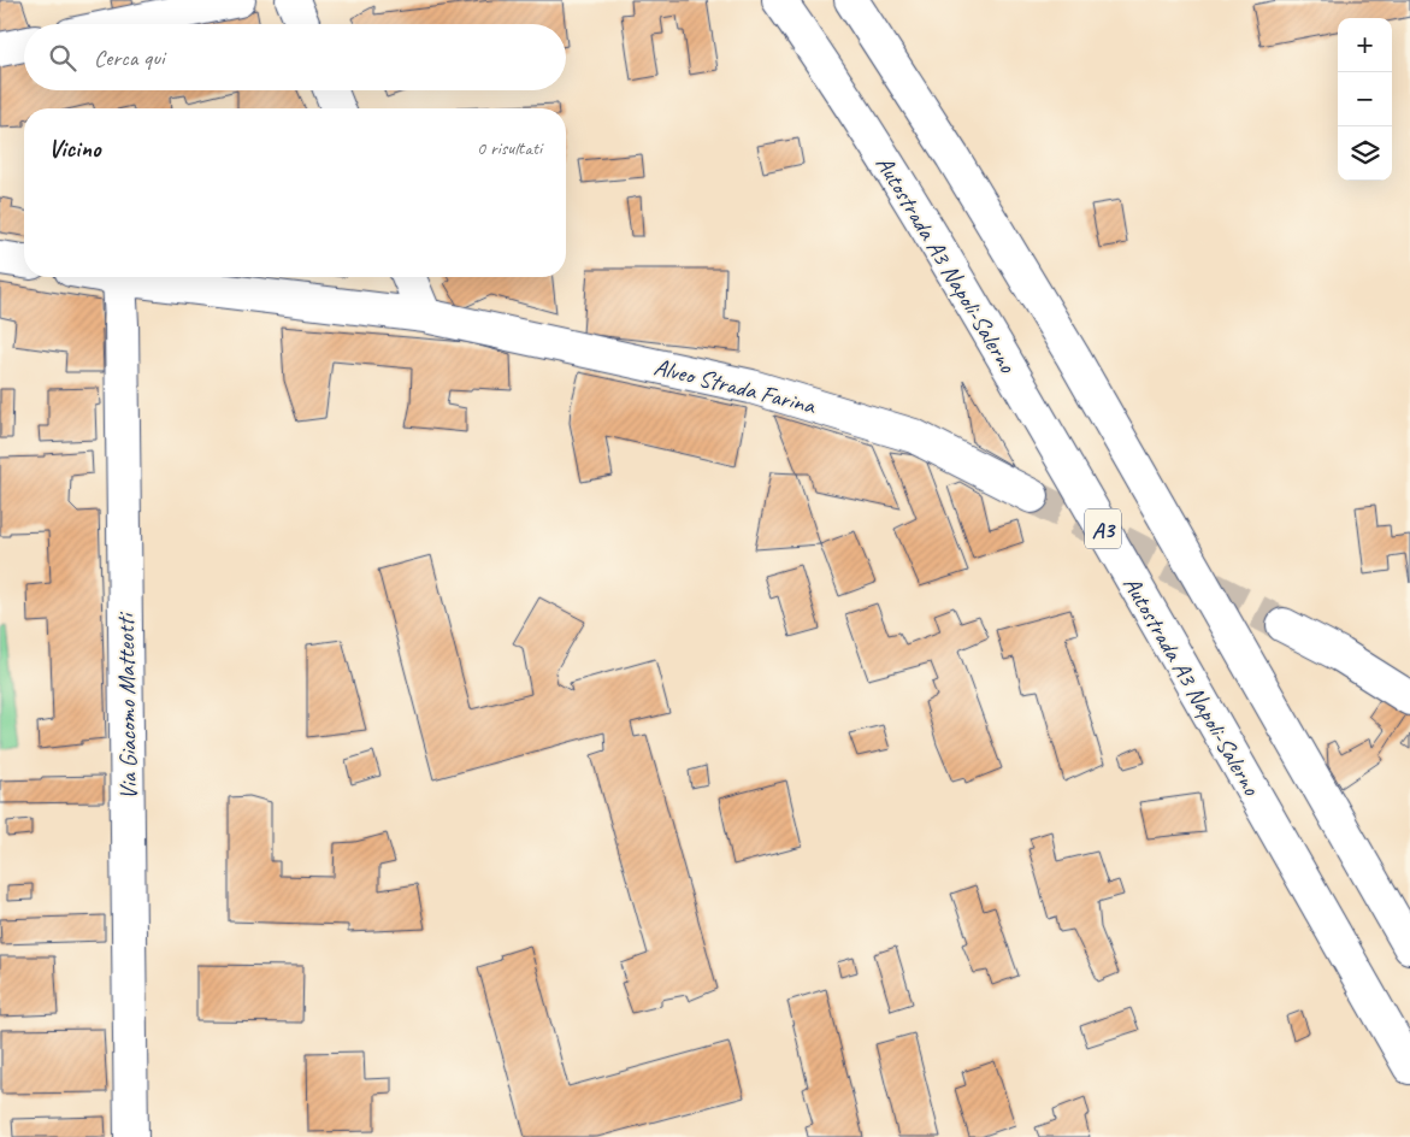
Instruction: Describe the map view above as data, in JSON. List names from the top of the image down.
{
  "streets": {
    "main road": [
      "Autostrada A3 Napoli-Salerno",
      "Alveo Strada Farina",
      "A3",
      "Via Giacomo Matteotti"
    ]
  },
  "crossings": [
    ["Alveo Strada Farina", "Via Giacomo Matteotti"]
  ],
  "page": {
    "map_buttons": ["+", "−"],
    "search": "Cerca qui",
    "heading": ["Vicino", "0 risultati"]
  }
}
